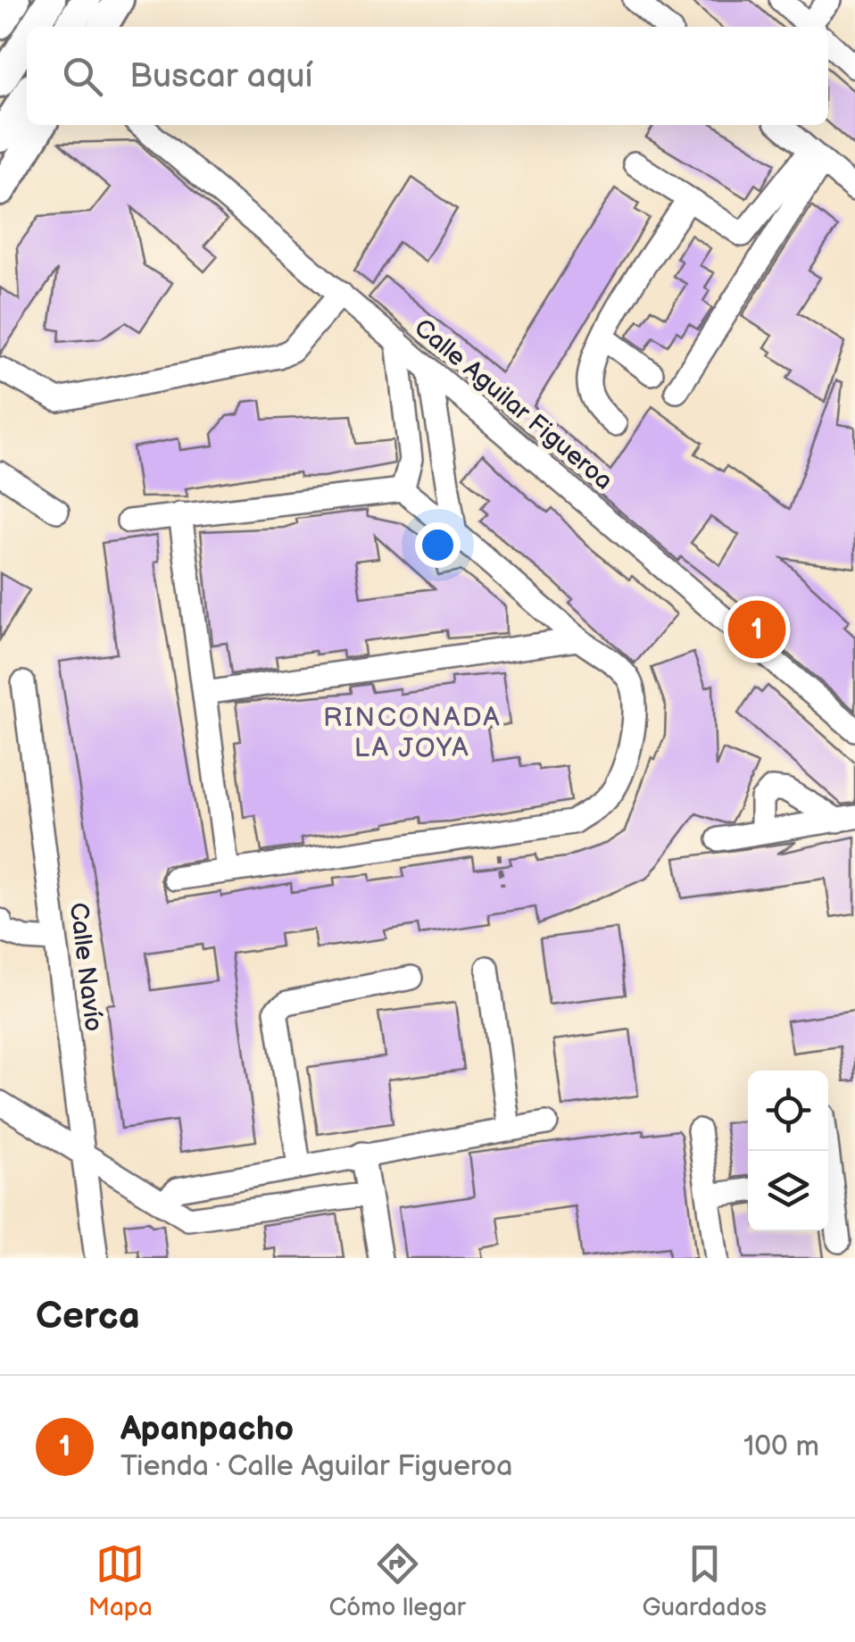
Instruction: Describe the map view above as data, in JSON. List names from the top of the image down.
{
  "streets": {
    "street": ["Calle Aguilar Figueroa", "Calle Navío"]
  },
  "districts": ["RINCONADA LA JOYA"],
  "page": {
    "search": "Buscar aquí",
    "pins": "1",
    "heading": "Cerca",
    "list": [
      {
        "mark": "1",
        "name": "Apanpacho",
        "note": "Tienda · Calle Aguilar Figueroa",
        "value": "100 m"
      }
    ],
    "nav": ["Mapa", "Cómo llegar", "Guardados"]
  }
}
